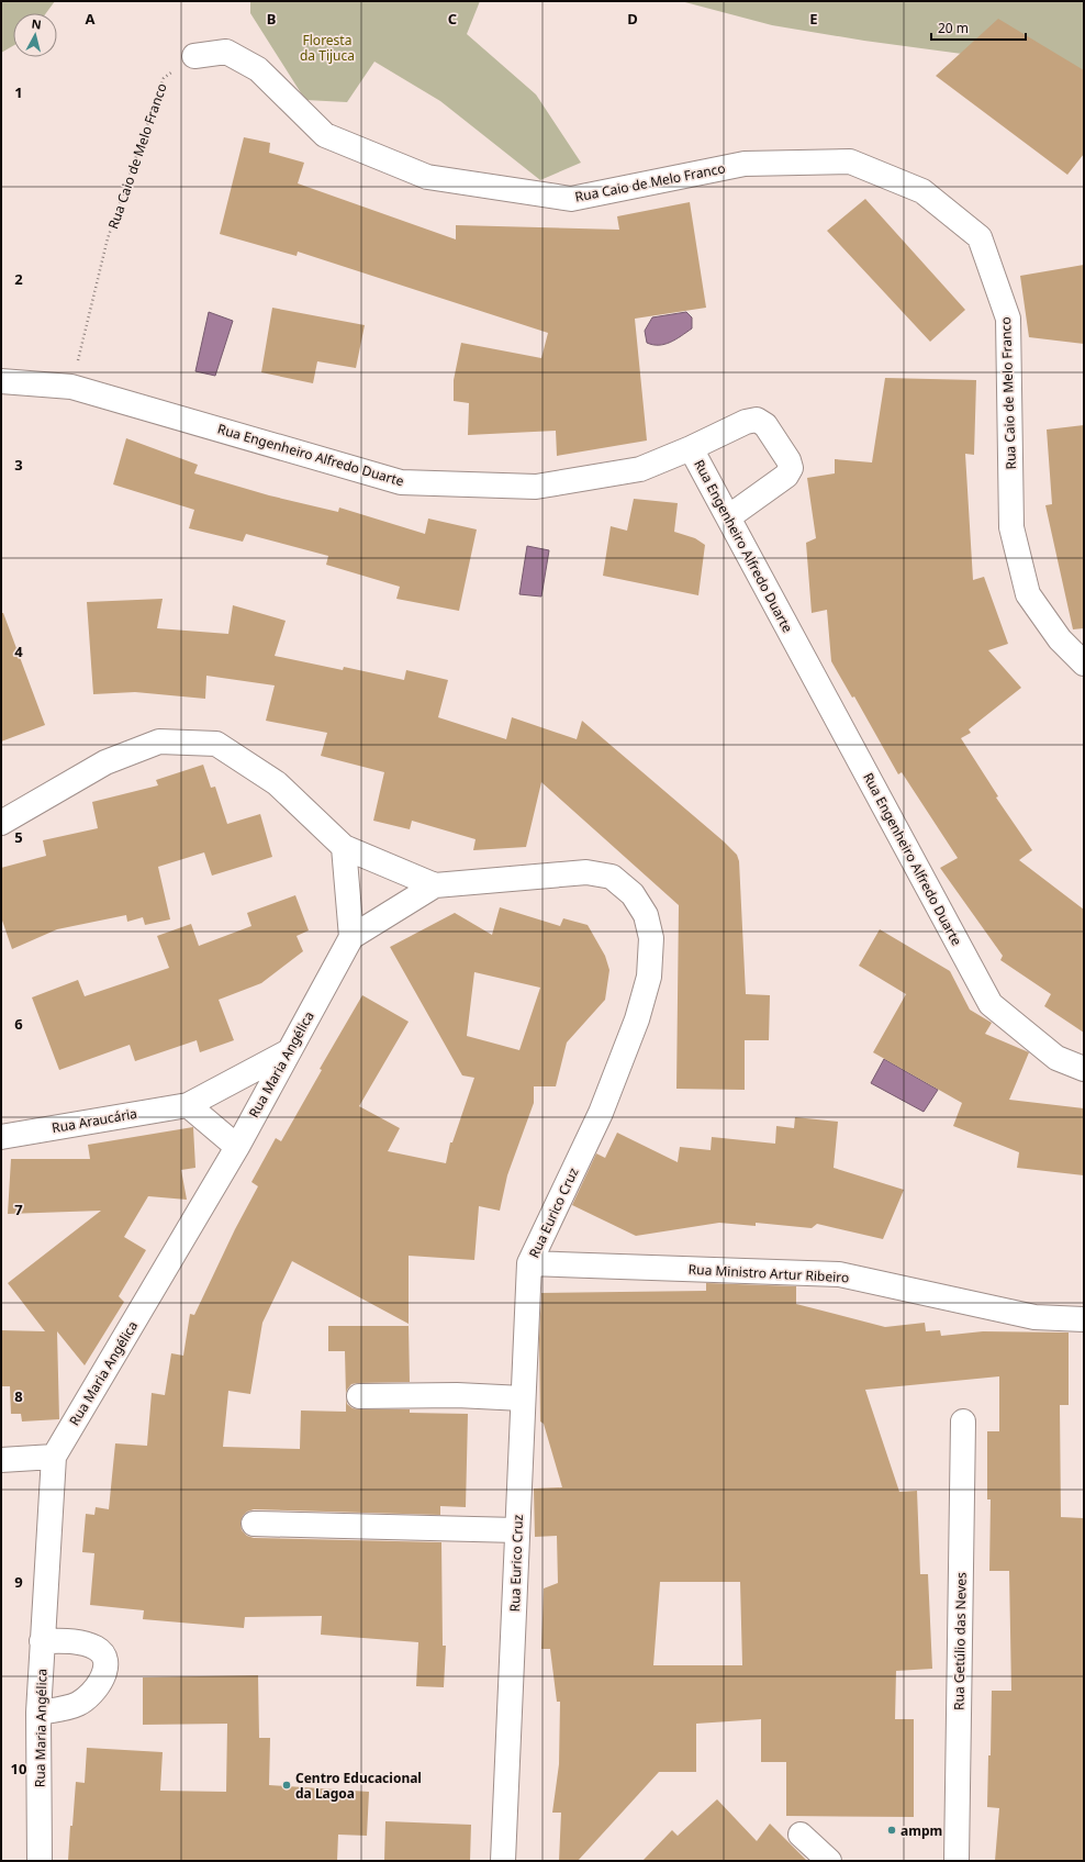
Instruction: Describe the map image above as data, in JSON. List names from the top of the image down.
{
  "streets": {
    "street": [
      "Rua Caio de Melo Franco",
      "Rua Engenheiro Alfredo Duarte",
      "Rua Maria Angélica",
      "Rua Araucária",
      "Rua Eurico Cruz",
      "Rua Ministro Artur Ribeiro",
      "Rua Getúlio das Neves"
    ]
  },
  "crossings": [
    ["Rua Caio de Melo Franco", "Rua Engenheiro Alfredo Duarte"],
    ["Rua Maria Angélica", "Rua Araucária"],
    ["Rua Maria Angélica", "Rua Eurico Cruz"],
    ["Rua Eurico Cruz", "Rua Ministro Artur Ribeiro"]
  ],
  "parks": ["Floresta da Tijuca"],
  "places": ["Centro Educacional da Lagoa", "ampm"],
  "scale_bar": "20 m",
  "north": "top",
  "grid": {
    "columns": [
      "A",
      "B",
      "C",
      "D",
      "E"
    ],
    "rows": [
      "1",
      "2",
      "3",
      "4",
      "5",
      "6",
      "7",
      "8",
      "9",
      "10"
    ]
  }
}
